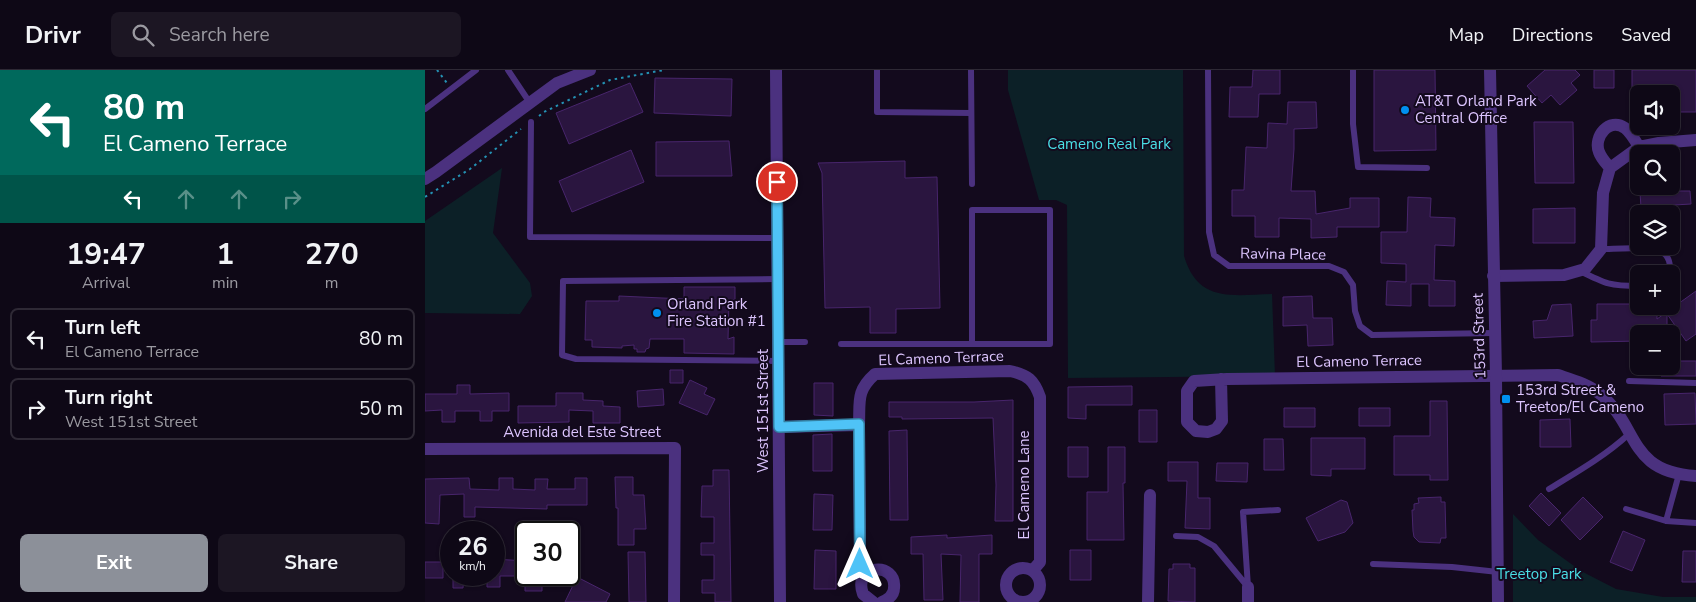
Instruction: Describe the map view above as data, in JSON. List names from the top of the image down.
{
  "streets": {
    "street": [
      "153rd Street",
      "El Cameno Terrace",
      "West 151st Street",
      "Avenida del Este Street",
      "El Cameno Lane"
    ],
    "lane": ["Ravina Place"]
  },
  "crossings": [
    ["Ravina Place", "153rd Street"],
    ["153rd Street", "El Cameno Terrace"],
    ["El Cameno Terrace", "El Cameno Lane"]
  ],
  "parks": ["Cameno Real Park", "Treetop Park"],
  "places": {
    "other": ["AT&T Orland Park Central Office", "Orland Park Fire Station #1"],
    "transit": ["153rd Street & Treetop/El Cameno"]
  },
  "page": {
    "header": "Drivr",
    "search": "Search here",
    "nav": ["Map", "Directions", "Saved"],
    "turn": ["80 m", "El Cameno Terrace"],
    "map_buttons": ["+", "−"],
    "eta": [
      "19:47",
      "Arrival",
      "1",
      "min",
      "270",
      "m"
    ],
    "list": [
      {
        "name": "Turn left",
        "note": "El Cameno Terrace",
        "value": "80 m"
      },
      {
        "name": "Turn right",
        "note": "West 151st Street",
        "value": "50 m"
      }
    ],
    "speed": "26 km/h",
    "limit": "30",
    "buttons": ["Exit", "Share"]
  }
}
